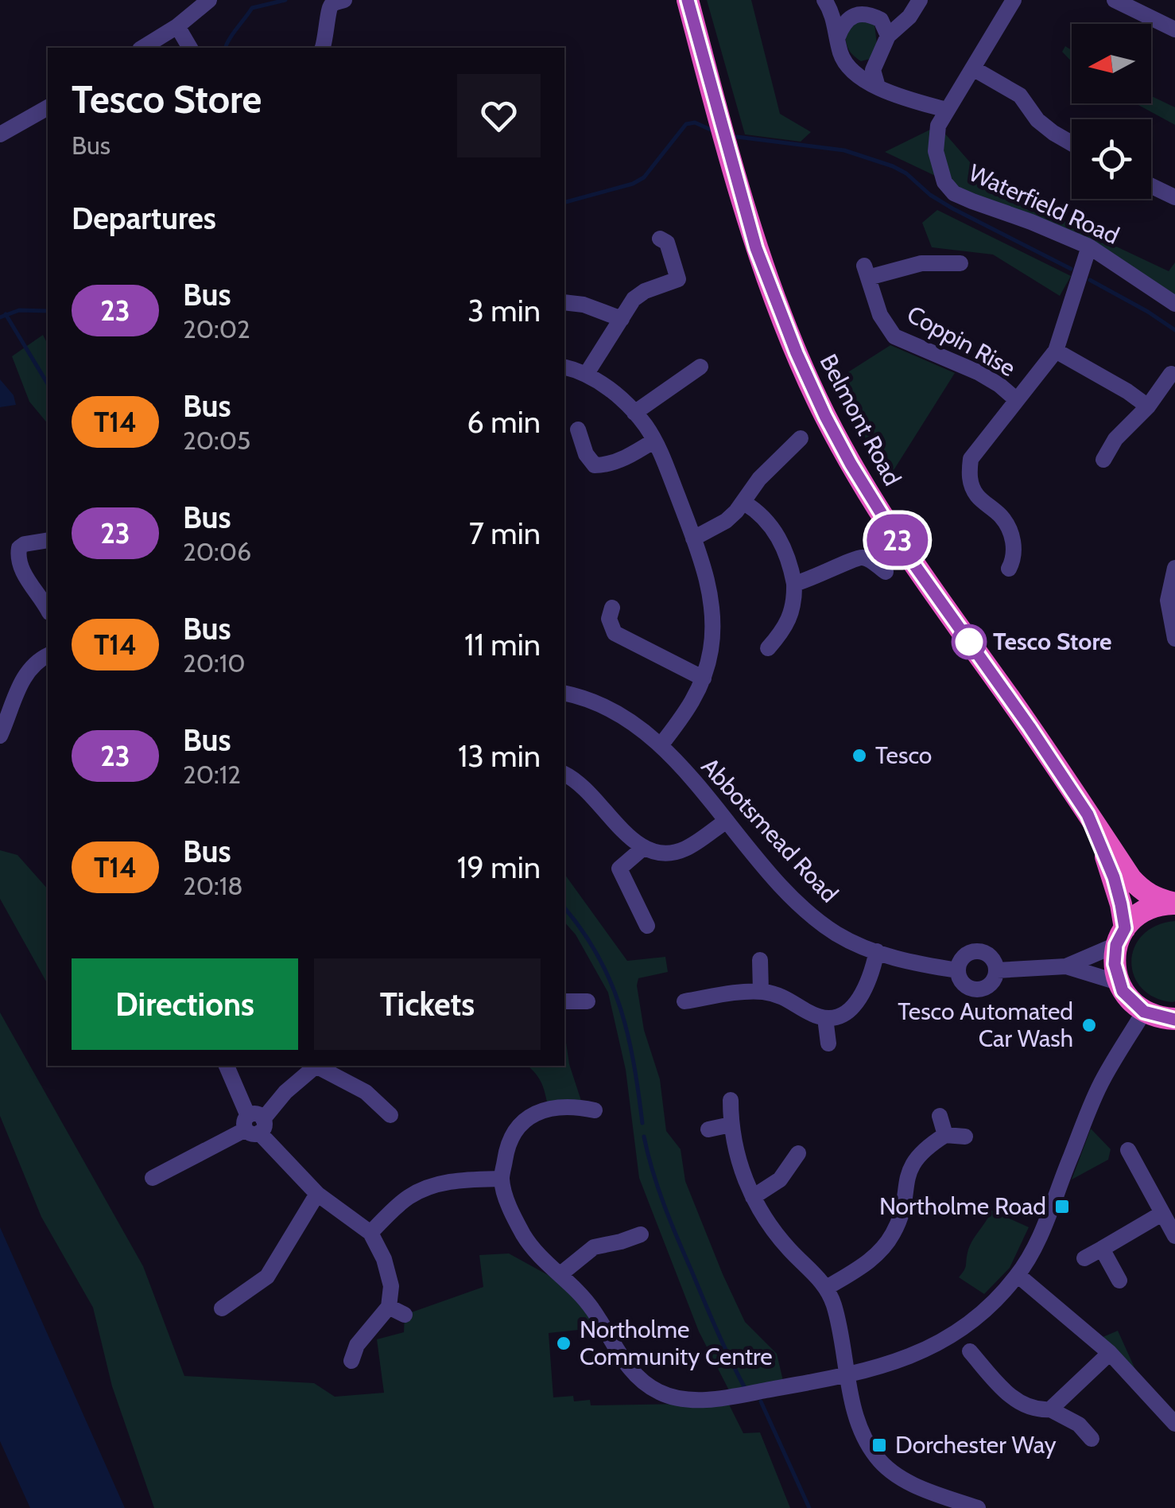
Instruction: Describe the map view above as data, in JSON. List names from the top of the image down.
{
  "streets": {
    "highway": ["Belmont Road"],
    "street": ["Waterfield Road", "Coppin Rise", "Abbotsmead Road"]
  },
  "places": {
    "other": [
      "Tesco Store",
      "Tesco",
      "Tesco Automated Car Wash",
      "Northolme Community Centre"
    ],
    "transit": ["Northolme Road", "Dorchester Way"]
  },
  "lines": ["bus line 23"],
  "north": "left",
  "page": {
    "on_map": "23",
    "heading": [
      ["Tesco Store", "Bus"],
      "Departures"
    ],
    "list": [
      {
        "mark": "23",
        "name": "Bus",
        "note": "20:02",
        "value": "3 min"
      },
      {
        "mark": "T14",
        "name": "Bus",
        "note": "20:05",
        "value": "6 min"
      },
      {
        "mark": "23",
        "name": "Bus",
        "note": "20:06",
        "value": "7 min"
      },
      {
        "mark": "T14",
        "name": "Bus",
        "note": "20:10",
        "value": "11 min"
      },
      {
        "mark": "23",
        "name": "Bus",
        "note": "20:12",
        "value": "13 min"
      },
      {
        "mark": "T14",
        "name": "Bus",
        "note": "20:18",
        "value": "19 min"
      }
    ],
    "buttons": ["Directions", "Tickets"]
  }
}
